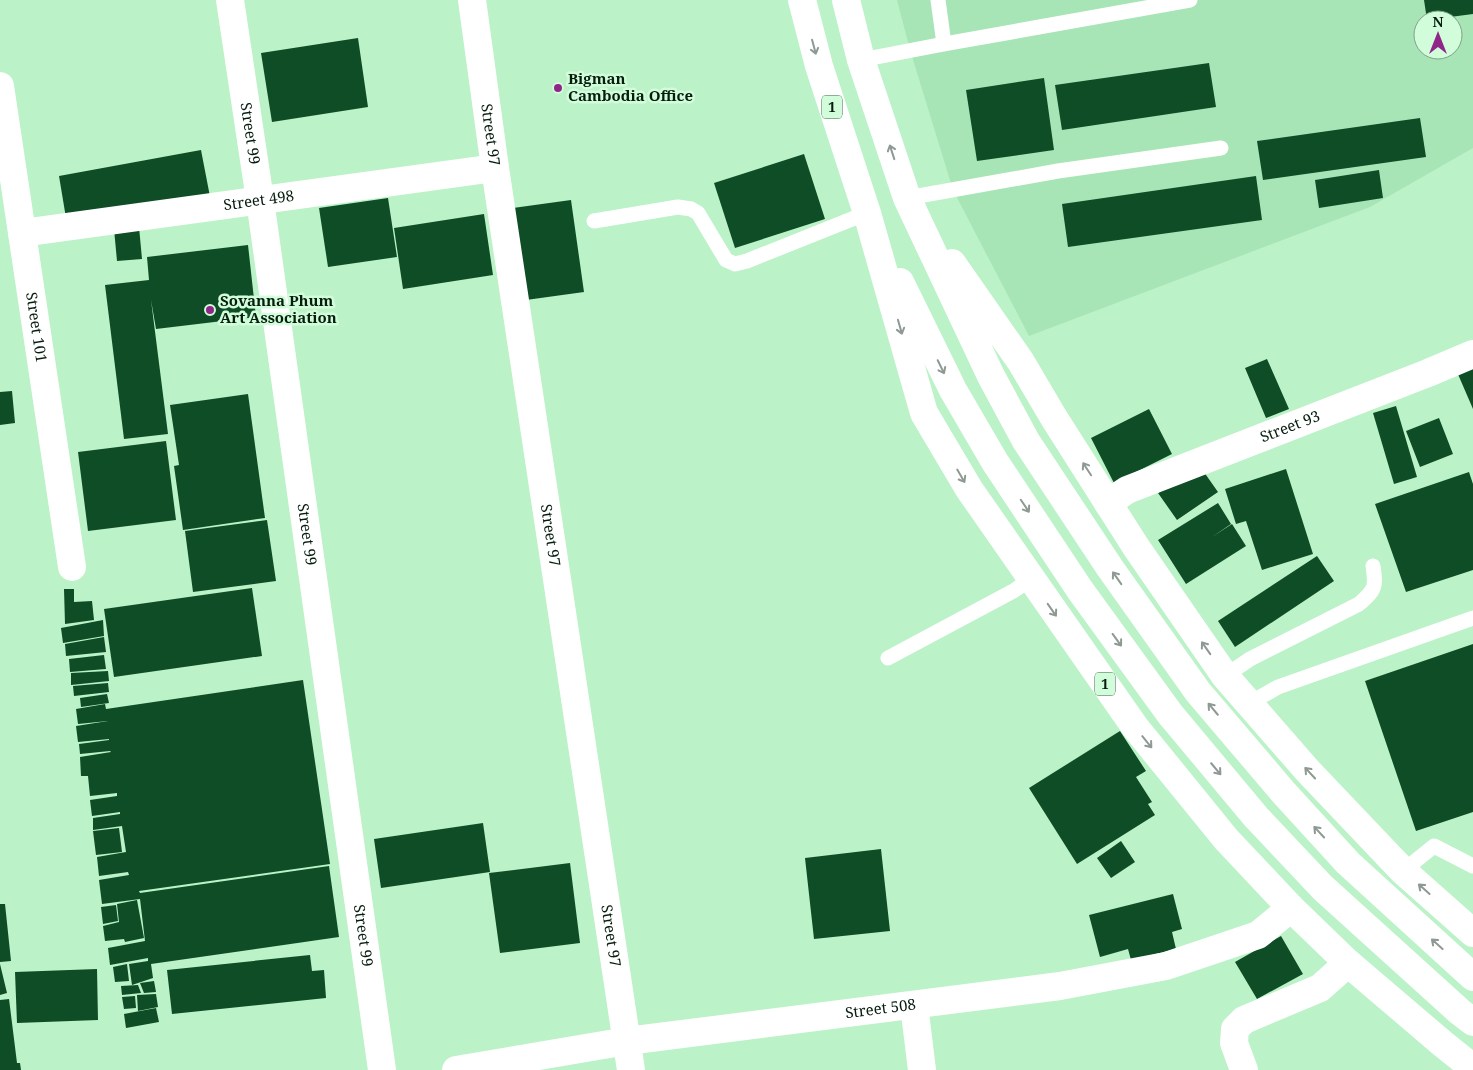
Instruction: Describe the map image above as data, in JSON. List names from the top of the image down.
{
  "streets": {
    "main road": [
      "1",
      "Street 99",
      "Street 97",
      "Street 498",
      "Street 101",
      "Street 93",
      "Street 508"
    ]
  },
  "crossings": [
    ["1", "Street 508"],
    ["Street 99", "Street 498"],
    ["Street 97", "Street 498"],
    ["Street 97", "Street 508"],
    ["Street 498", "Street 101"]
  ],
  "places": ["Bigman Cambodia Office", "Sovanna Phum Art Association"],
  "north": "top"
}
